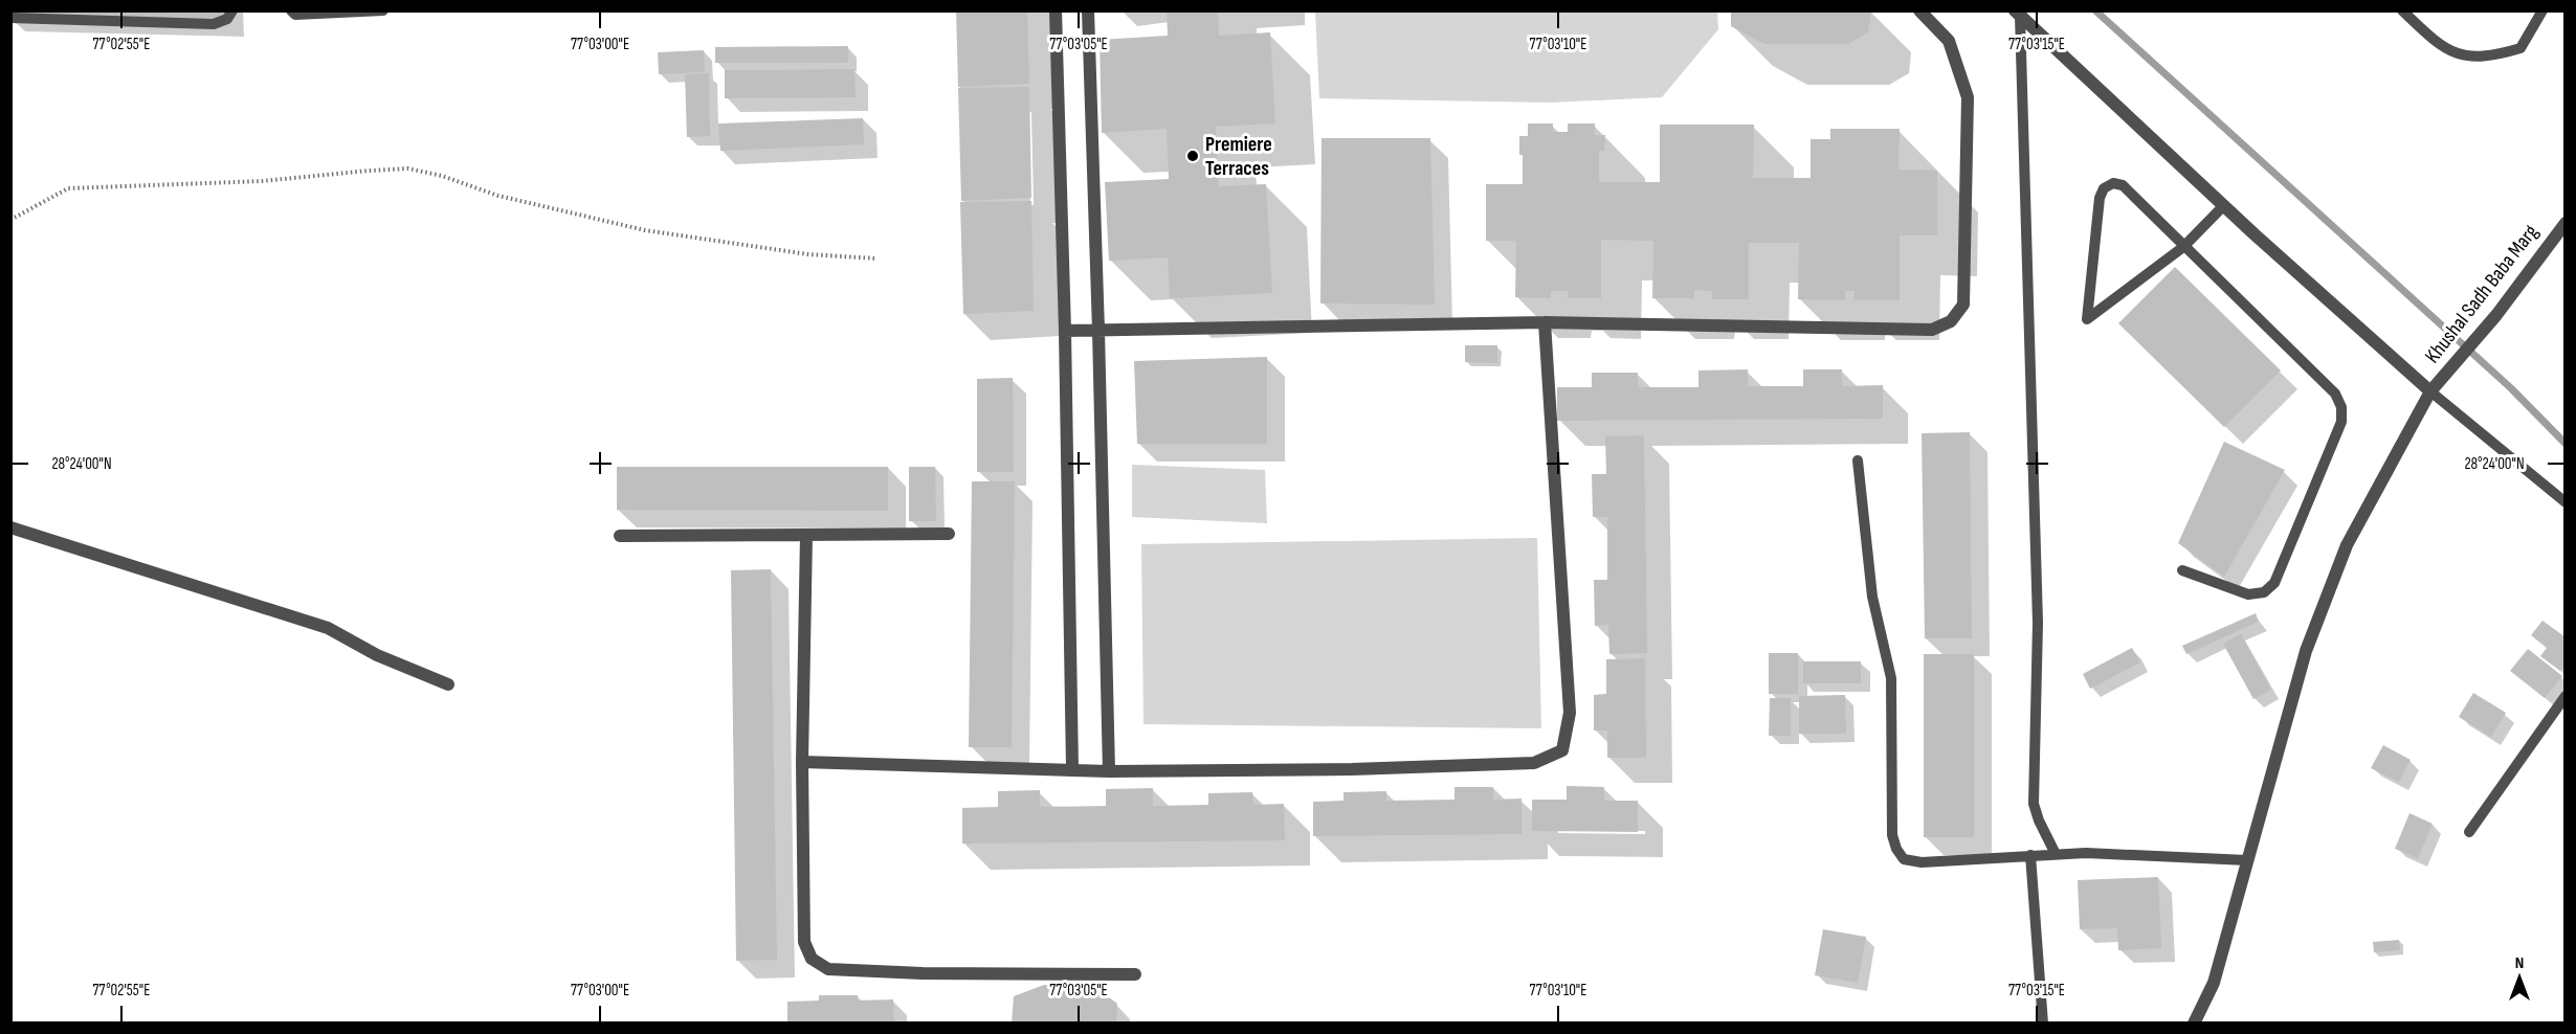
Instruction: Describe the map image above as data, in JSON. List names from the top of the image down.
{
  "streets": {
    "street": ["Khushal Sadh Baba Marg"]
  },
  "places": ["Premiere Terraces"],
  "north": "top",
  "coordinates": [
    "77°02'55\"E",
    "77°03'00\"E",
    "77°03'05\"E",
    "77°03'10\"E",
    "77°03'15\"E",
    "28°24'00\"N"
  ]
}
